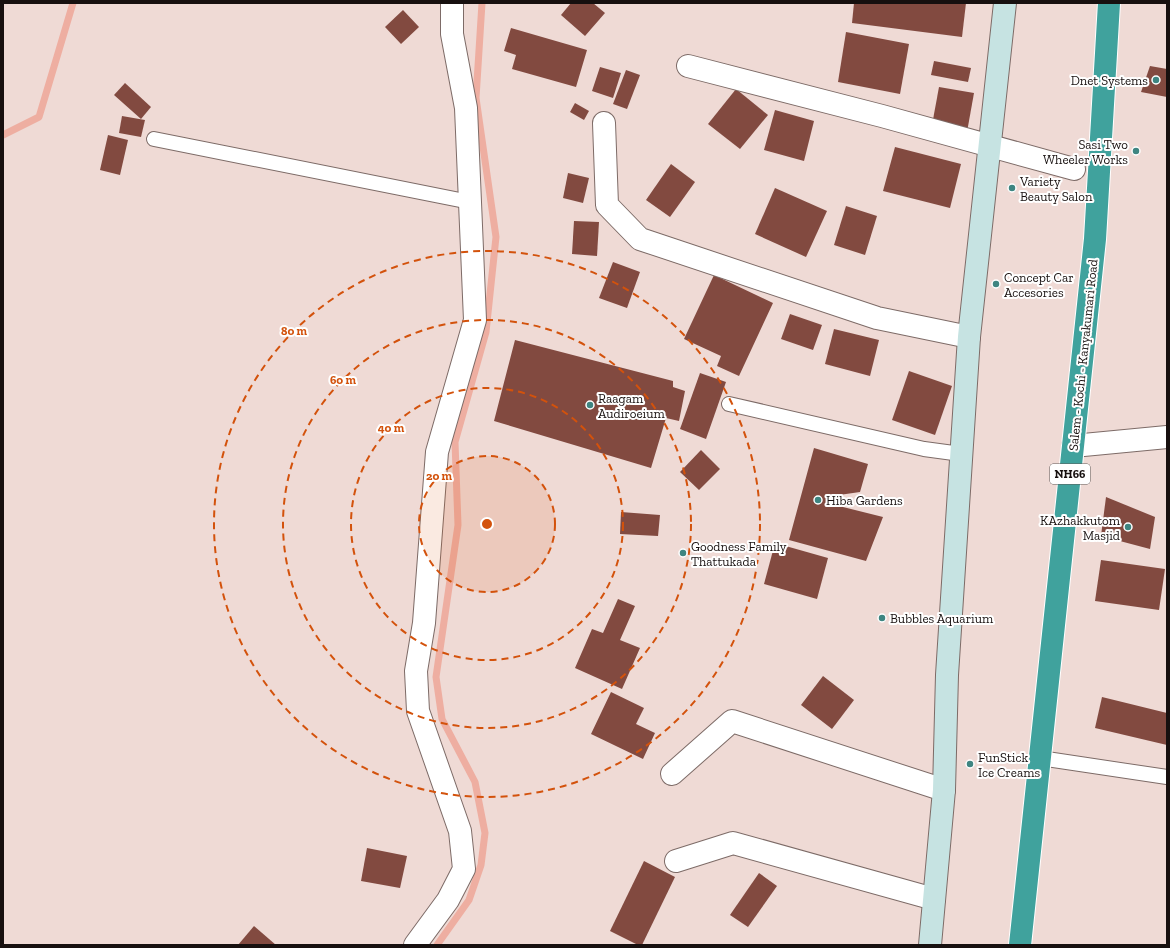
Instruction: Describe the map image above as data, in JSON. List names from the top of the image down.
{
  "streets": {
    "highway": ["Salem - Kochi - Kanyakumari Road", "NH66"]
  },
  "places": [
    "Dnet Systems",
    "Sasi Two Wheeler Works",
    "Variety Beauty Salon",
    "Concept Car Accesories",
    "Raagam Audiroeium",
    "Hiba Gardens",
    "KAzhakkutom Masjid",
    "Goodness Family Thattukada",
    "Bubbles Aquarium",
    "FunStick Ice Creams"
  ],
  "rings": [
    "80 m",
    "60 m",
    "40 m",
    "20 m"
  ]
}
